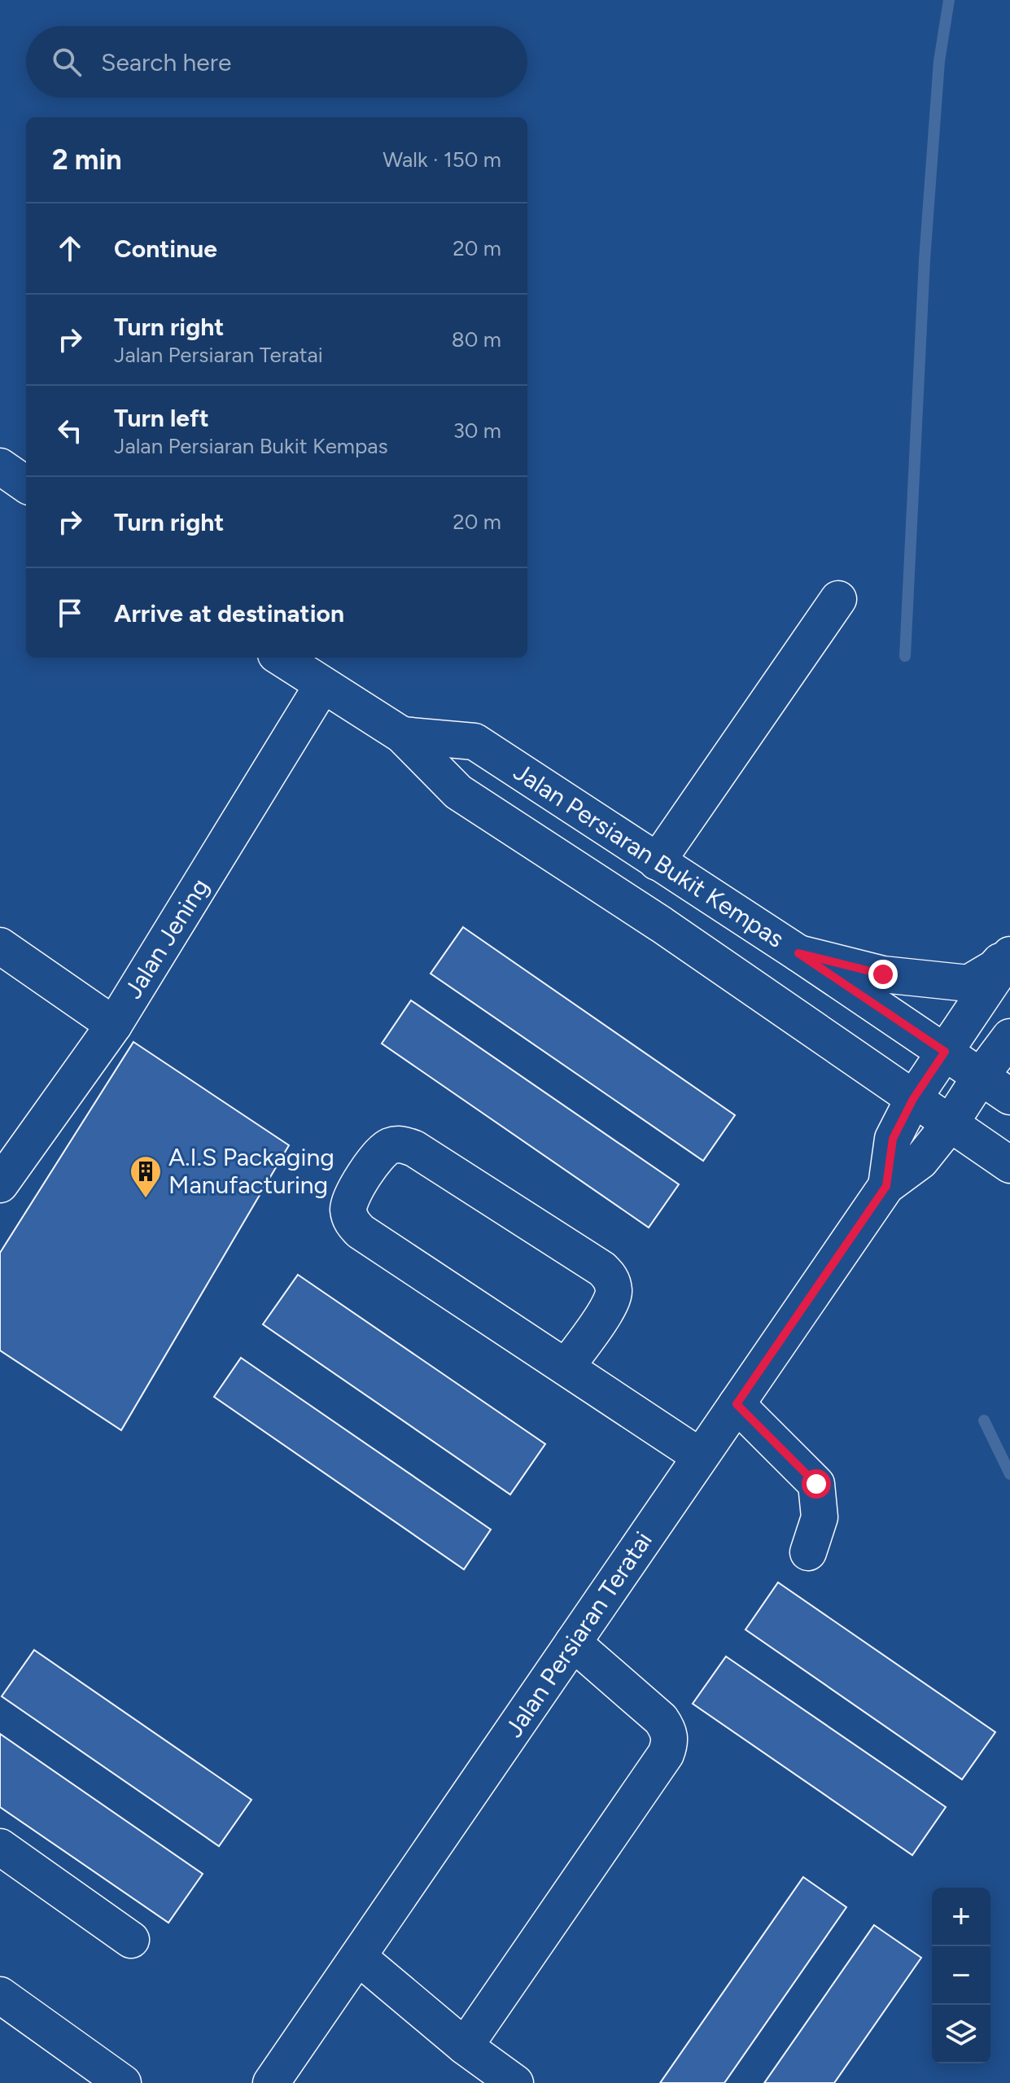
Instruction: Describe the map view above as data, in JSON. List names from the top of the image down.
{
  "streets": {
    "street": ["Jalan Persiaran Bukit Kempas", "Jalan Jening", "Jalan Persiaran Teratai"]
  },
  "crossings": [
    ["Jalan Persiaran Bukit Kempas", "Jalan Jening"],
    ["Jalan Persiaran Bukit Kempas", "Jalan Persiaran Teratai"]
  ],
  "places": {
    "building": ["A.I.S Packaging Manufacturing"]
  },
  "page": {
    "search": "Search here",
    "heading": ["2 min", "Walk · 150 m"],
    "list": [
      ["Continue", "20 m"],
      ["Turn right", "Jalan Persiaran Teratai", "80 m"],
      ["Turn left", "Jalan Persiaran Bukit Kempas", "30 m"],
      ["Turn right", "20 m"],
      "Arrive at destination"
    ],
    "map_buttons": ["+", "−"]
  }
}
